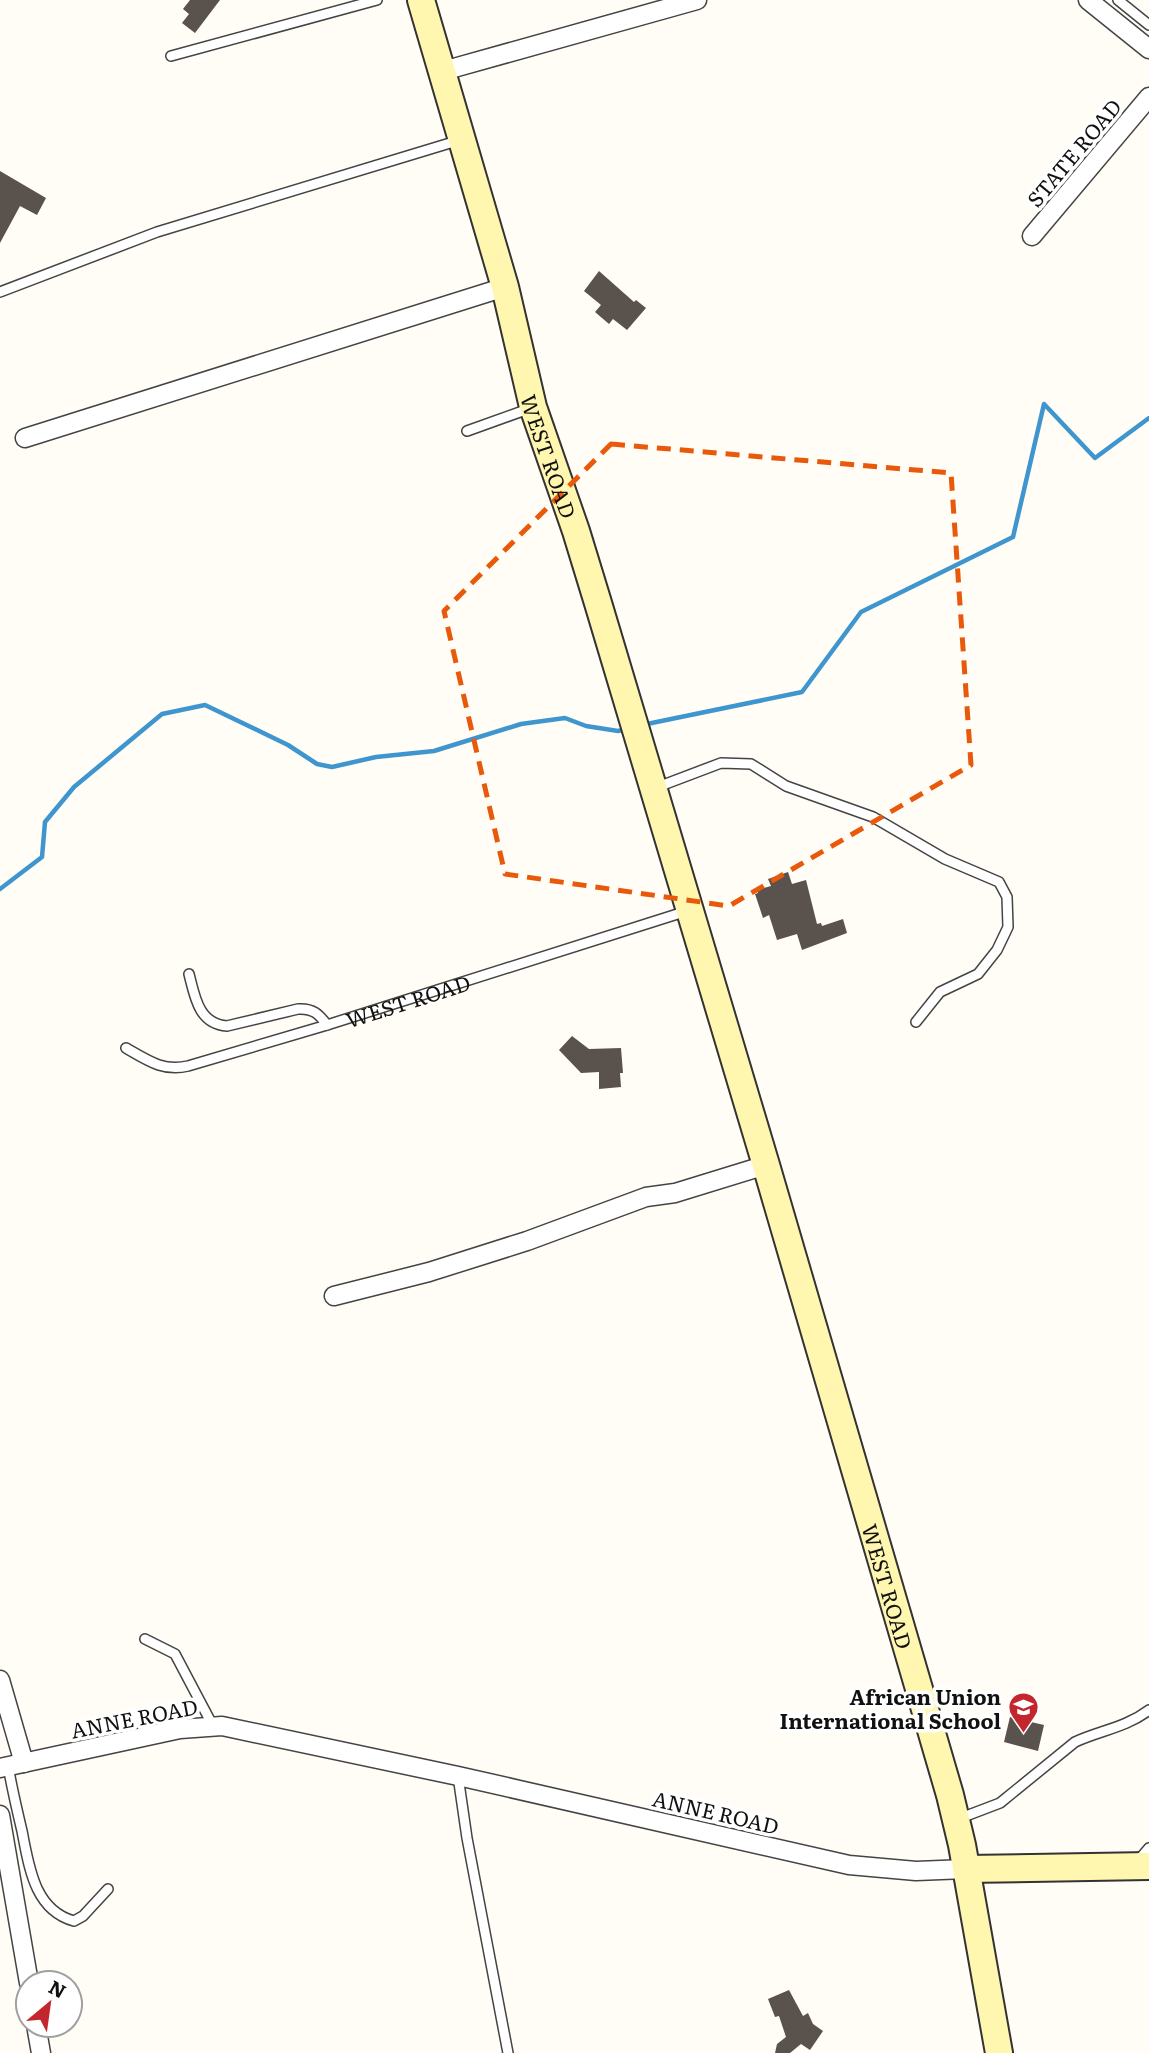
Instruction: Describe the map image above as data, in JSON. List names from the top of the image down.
{
  "streets": {
    "street": ["STATE ROAD", "WEST ROAD", "ANNE ROAD"]
  },
  "crossings": [
    ["WEST ROAD", "ANNE ROAD"]
  ],
  "places": {
    "school or university": ["African Union International School"]
  },
  "north": "top right"
}
